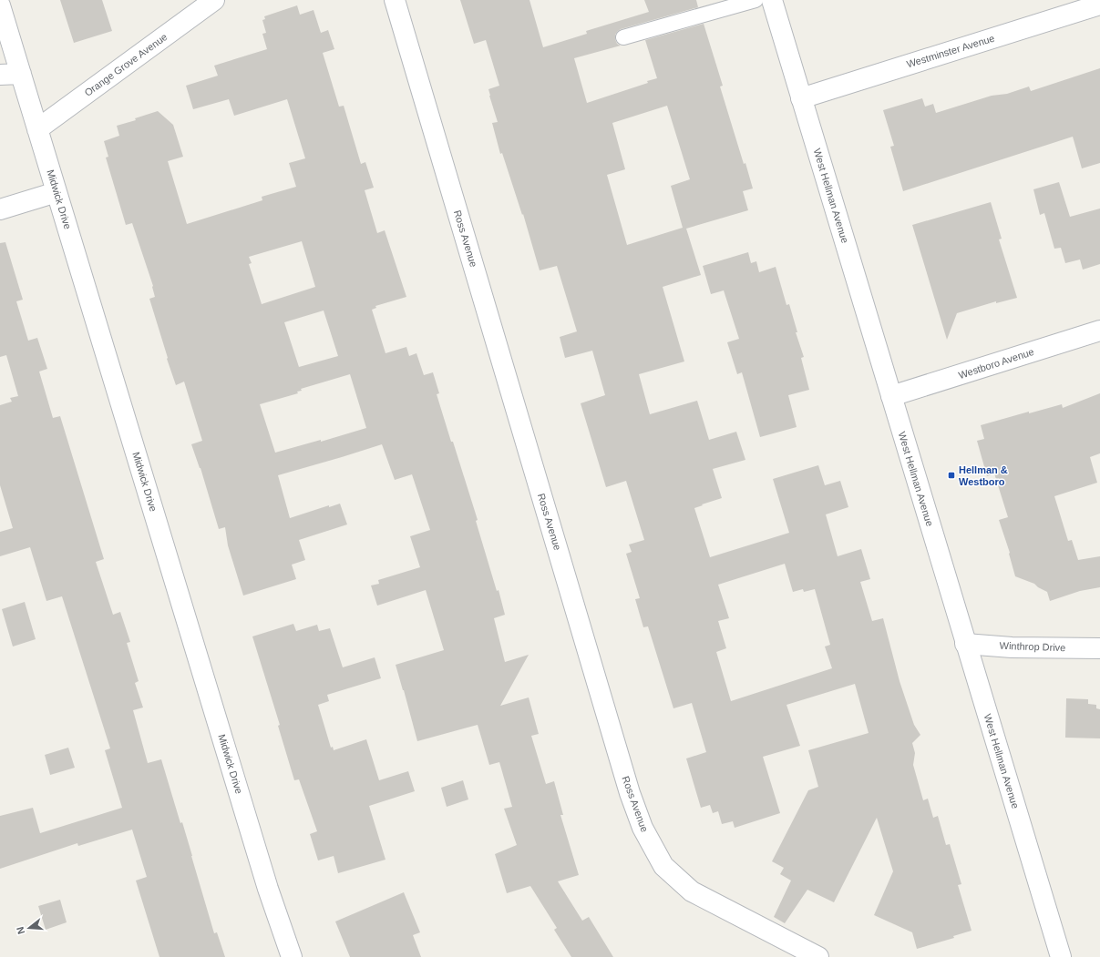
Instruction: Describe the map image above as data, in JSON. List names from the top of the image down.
{
  "streets": {
    "street": [
      "Westminster Avenue",
      "Orange Grove Avenue",
      "West Hellman Avenue",
      "Midwick Drive",
      "Ross Avenue",
      "Westboro Avenue",
      "Winthrop Drive"
    ]
  },
  "crossings": [
    ["Westminster Avenue", "West Hellman Avenue"],
    ["Orange Grove Avenue", "Midwick Drive"],
    ["West Hellman Avenue", "Westboro Avenue"],
    ["West Hellman Avenue", "Winthrop Drive"]
  ],
  "places": {
    "transit": ["Hellman & Westboro"]
  },
  "north": "left"
}
